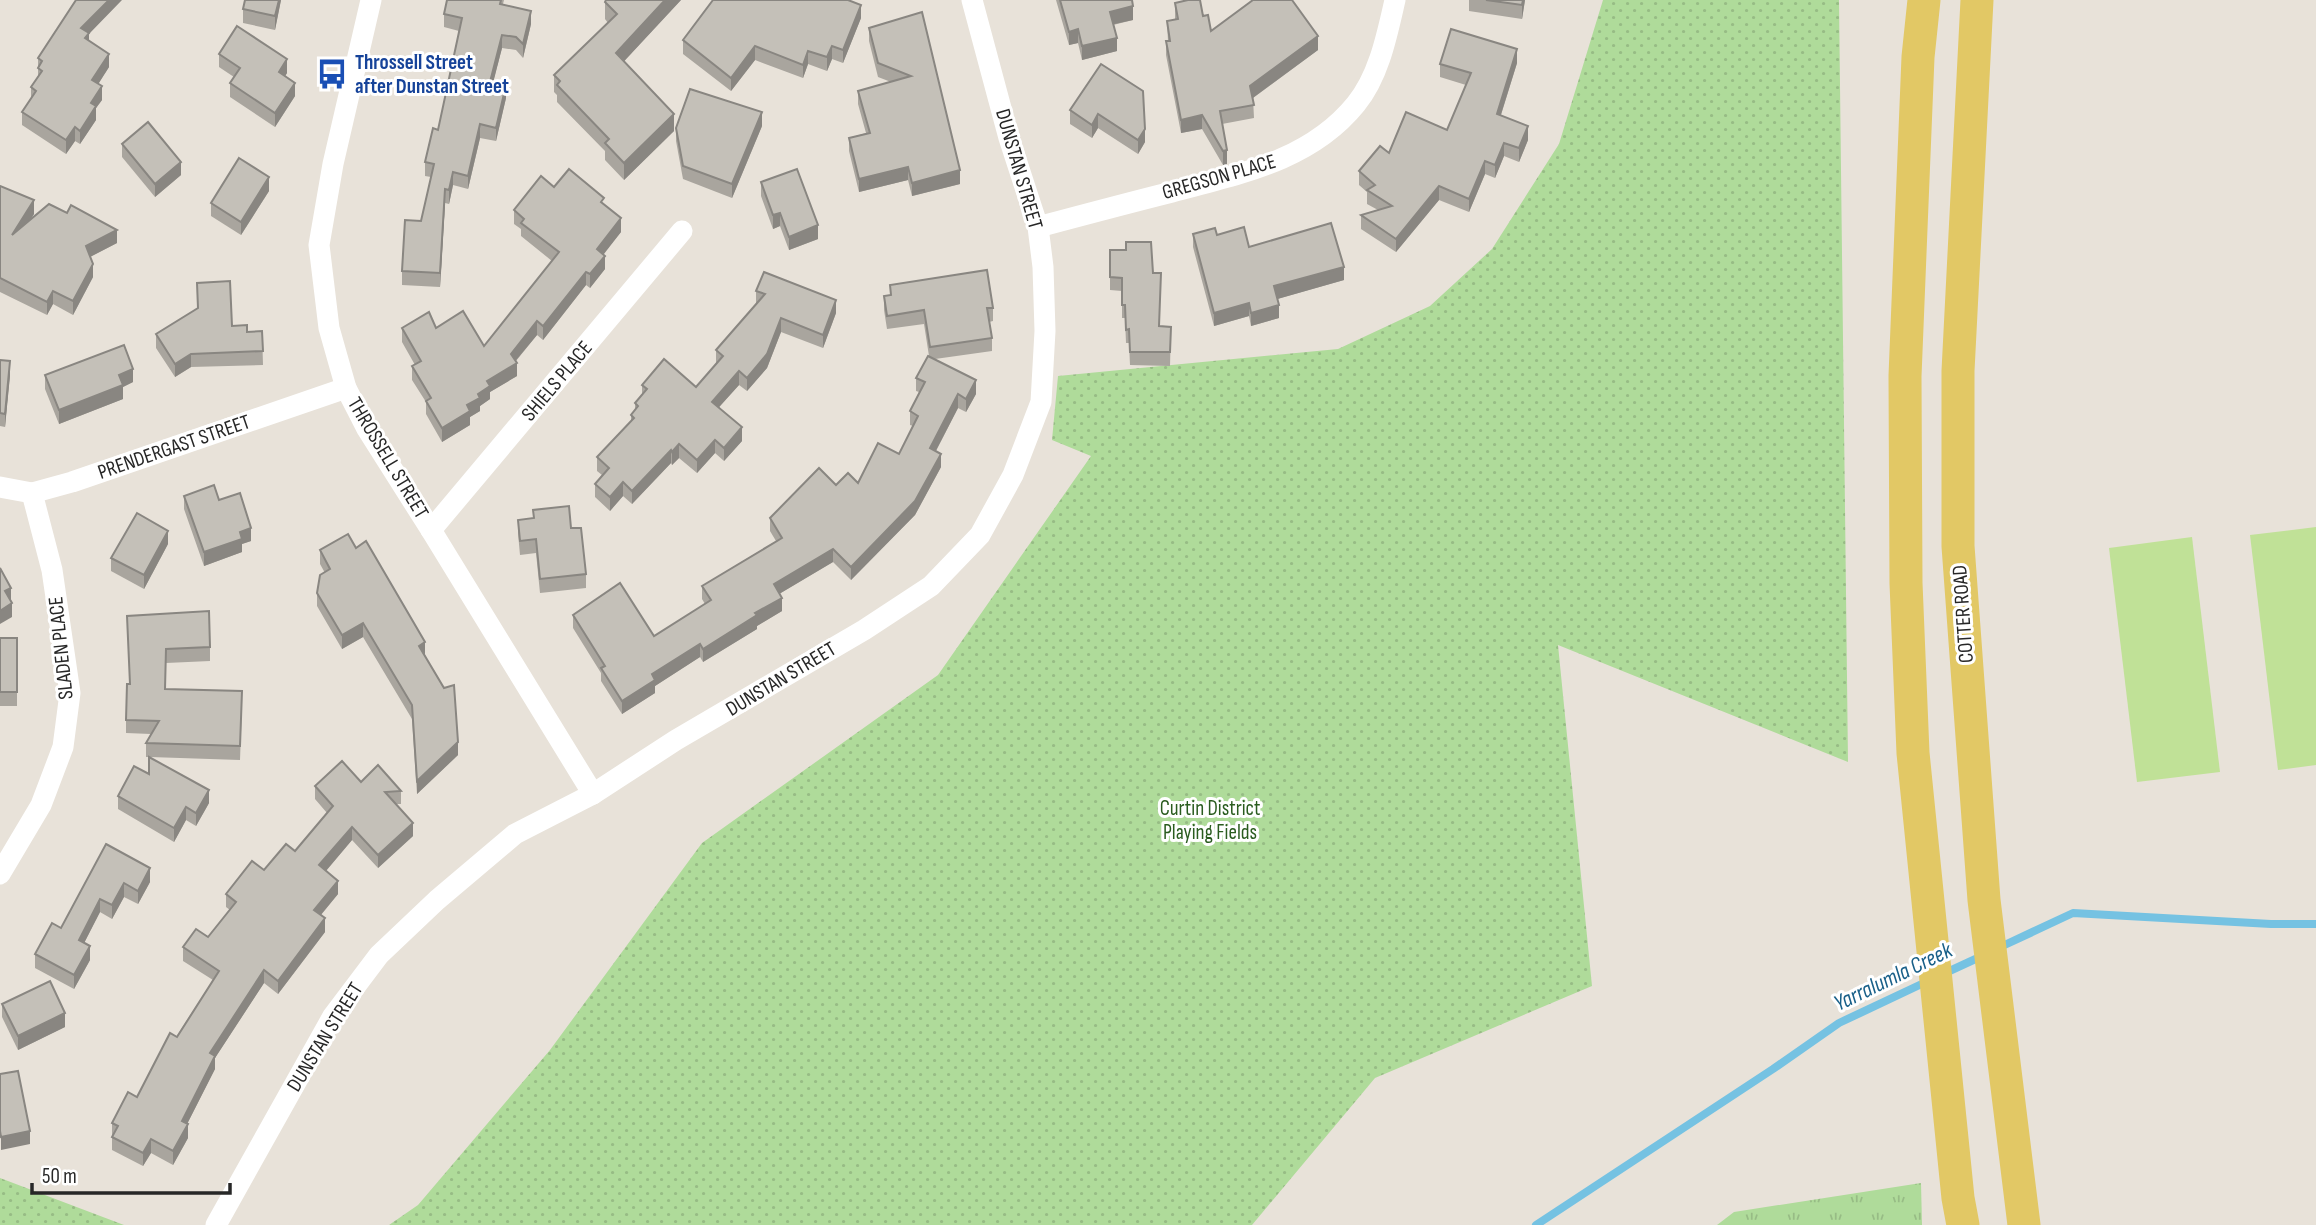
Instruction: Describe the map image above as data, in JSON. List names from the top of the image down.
{
  "streets": {
    "main road": ["COTTER ROAD"],
    "street": [
      "DUNSTAN STREET",
      "GREGSON PLACE",
      "SHIELS PLACE",
      "PRENDERGAST STREET",
      "THROSSELL STREET",
      "SLADEN PLACE"
    ]
  },
  "crossings": [
    ["DUNSTAN STREET", "GREGSON PLACE"],
    ["DUNSTAN STREET", "THROSSELL STREET"],
    ["SHIELS PLACE", "THROSSELL STREET"],
    ["PRENDERGAST STREET", "THROSSELL STREET"],
    ["PRENDERGAST STREET", "SLADEN PLACE"]
  ],
  "water": ["Yarralumla Creek"],
  "parks": ["Curtin District Playing Fields"],
  "places": {
    "bus stop": ["Throssell Street after Dunstan Street"]
  },
  "scale_bar": "50 m"
}
